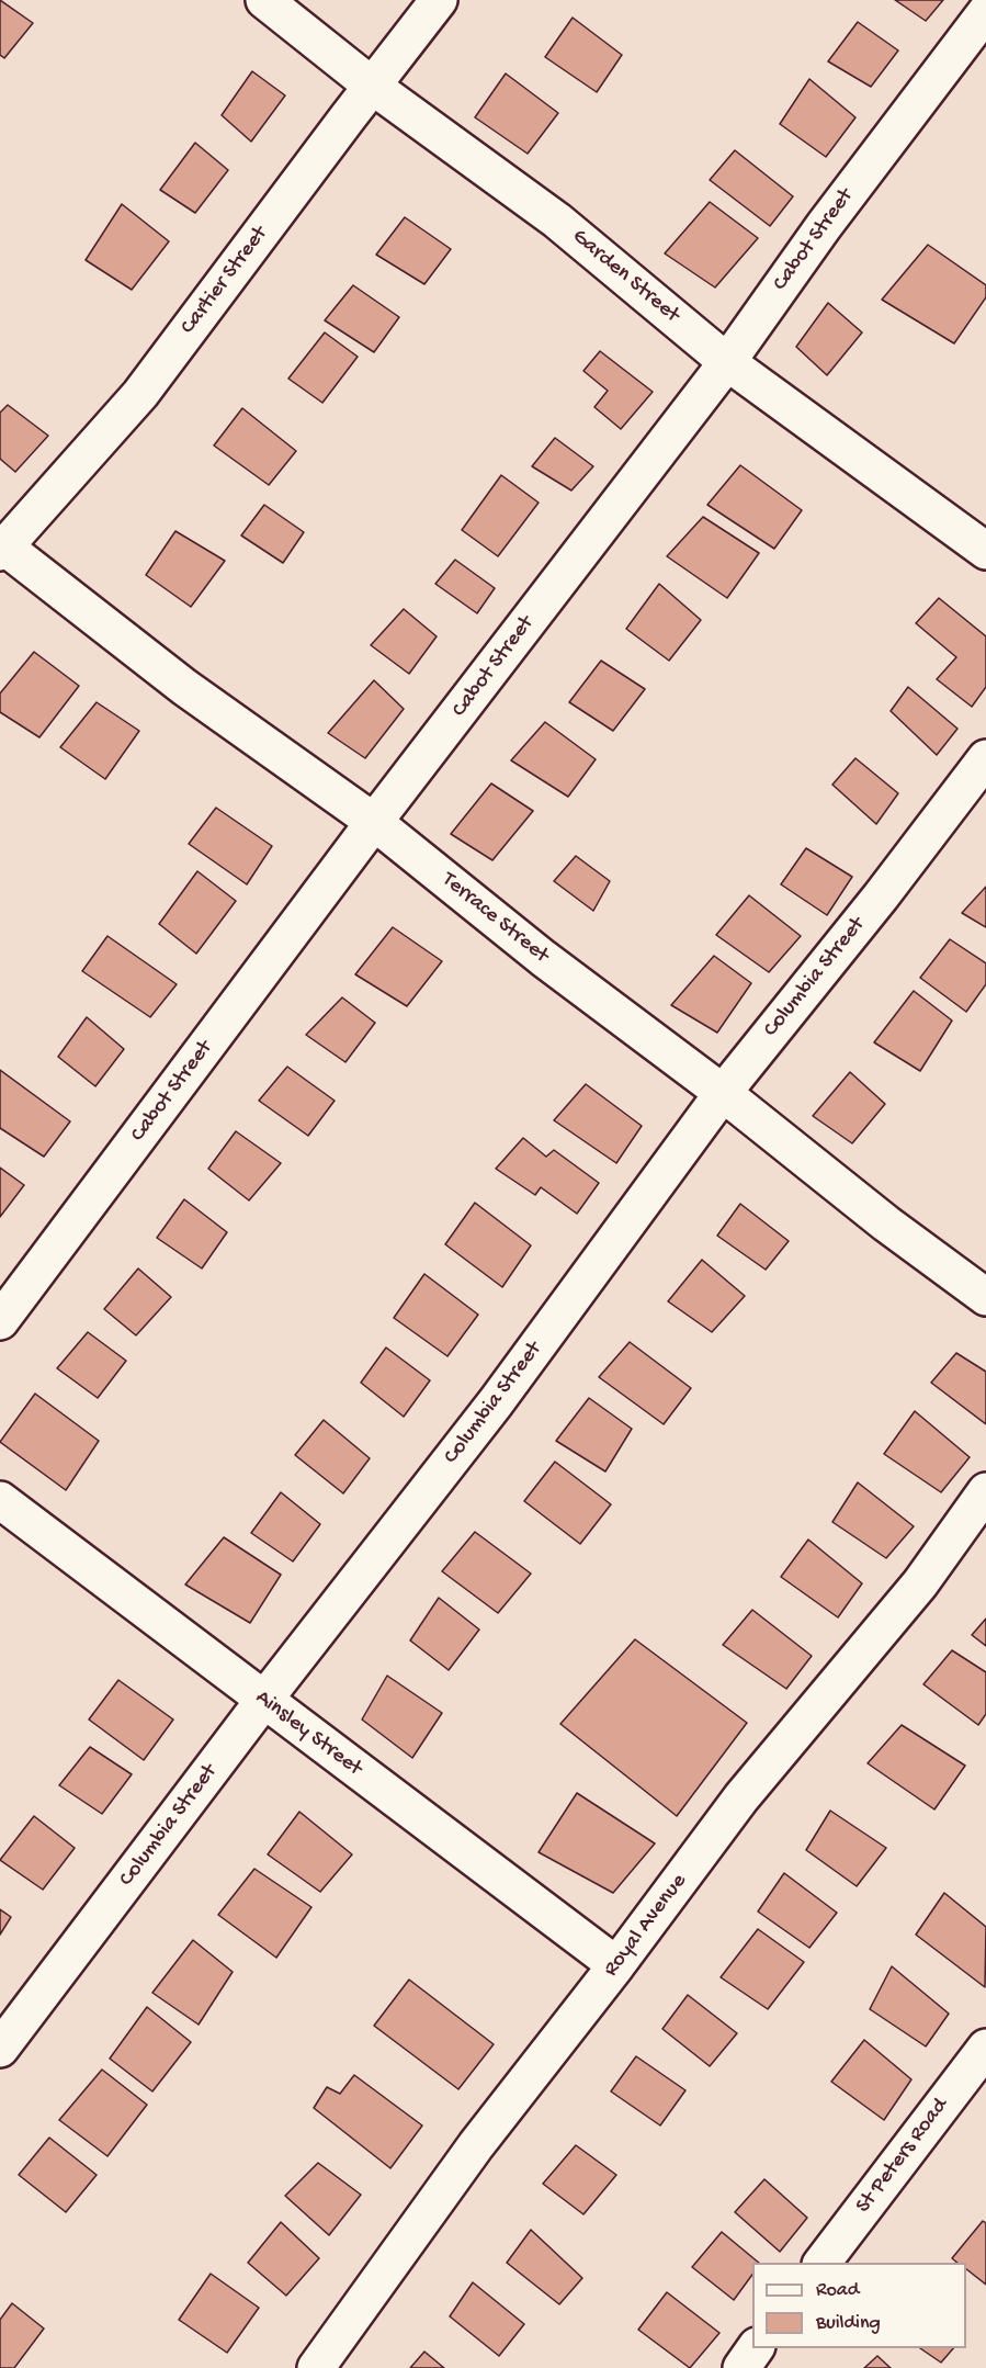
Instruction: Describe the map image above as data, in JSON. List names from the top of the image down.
{
  "streets": {
    "street": [
      "Cabot Street",
      "Garden Street",
      "Cartier Street",
      "Terrace Street",
      "Columbia Street",
      "Ainsley Street",
      "Royal Avenue",
      "St Peters Road"
    ]
  },
  "crossings": [
    ["Cabot Street", "Garden Street"],
    ["Cabot Street", "Terrace Street"],
    ["Garden Street", "Cartier Street"],
    ["Cartier Street", "Terrace Street"],
    ["Terrace Street", "Columbia Street"],
    ["Columbia Street", "Ainsley Street"],
    ["Ainsley Street", "Royal Avenue"]
  ],
  "legend": ["Road", "Building"]
}
